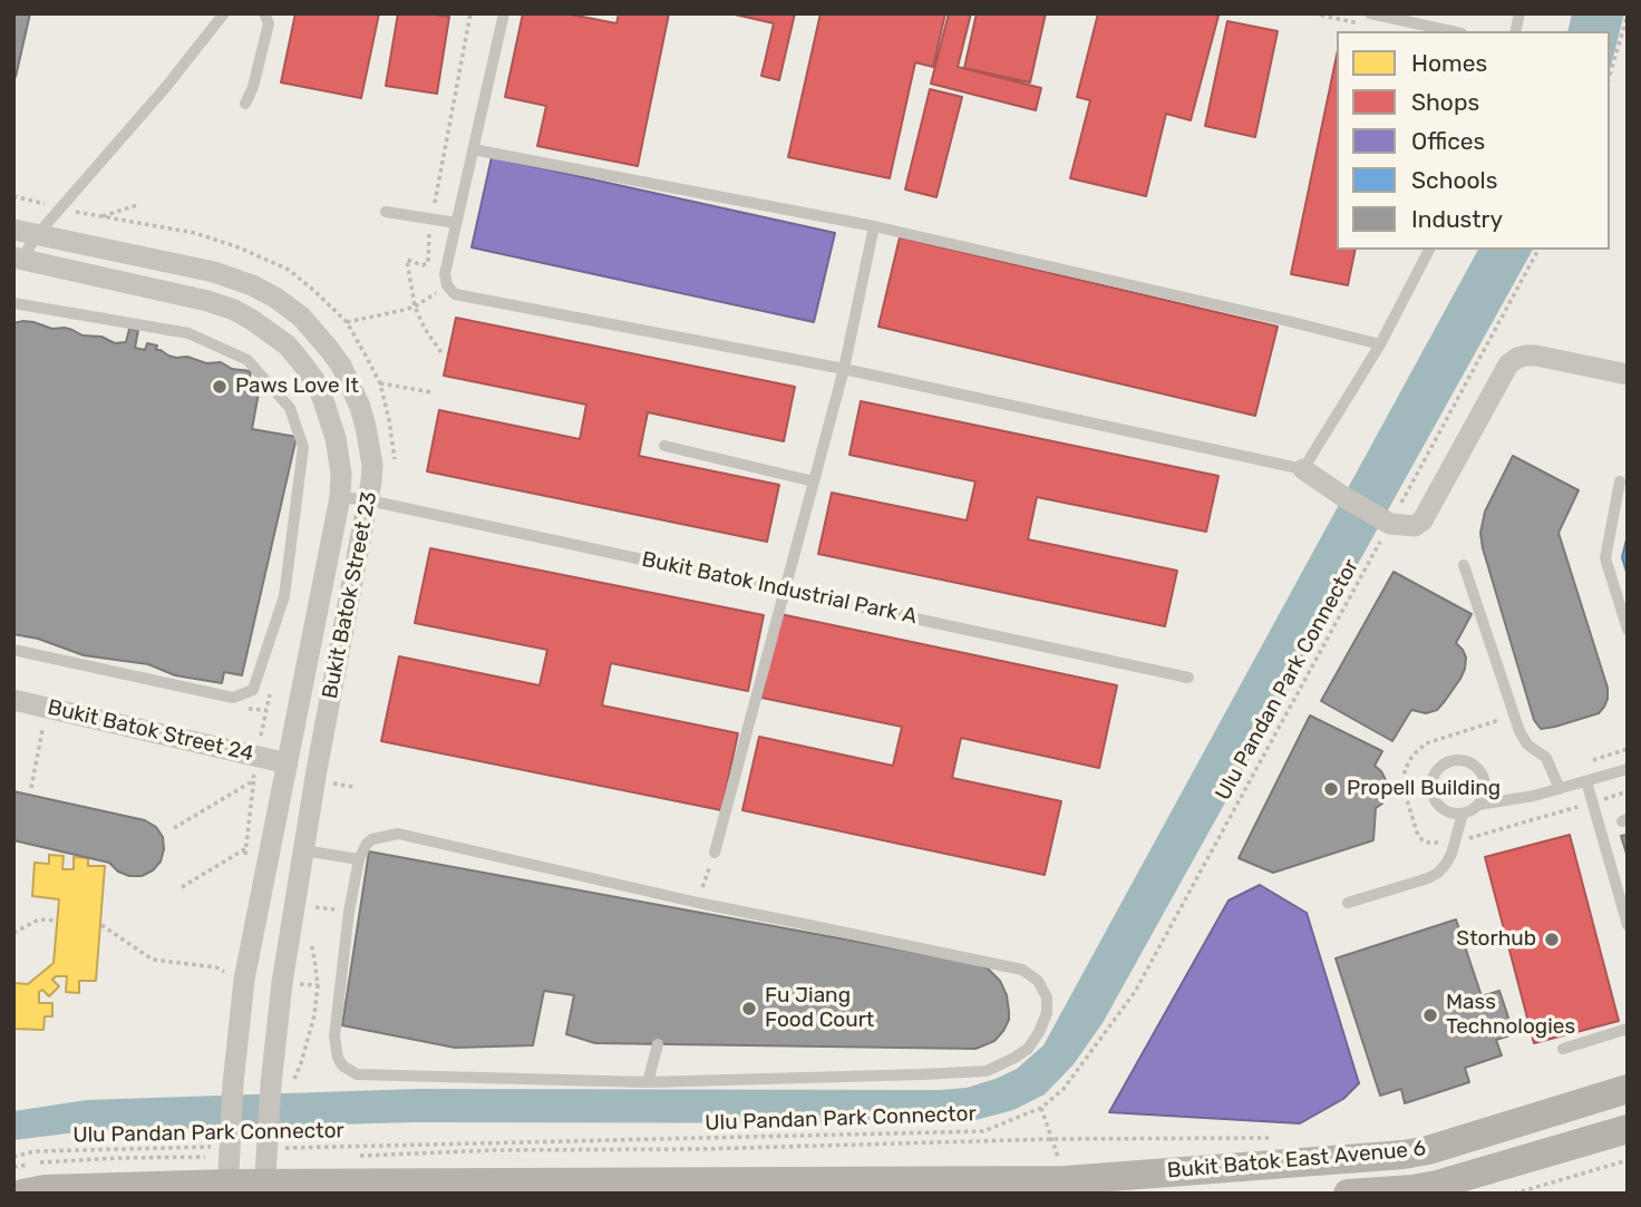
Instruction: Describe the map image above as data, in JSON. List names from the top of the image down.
{
  "streets": {
    "main road": ["Bukit Batok East Avenue 6"],
    "street": ["Bukit Batok Street 23", "Bukit Batok Street 24"],
    "lane": ["Bukit Batok Industrial Park A"],
    "path": ["Ulu Pandan Park Connector"]
  },
  "crossings": [
    ["Bukit Batok Industrial Park A", "Bukit Batok Street 23"],
    ["Bukit Batok Street 23", "Ulu Pandan Park Connector"],
    ["Bukit Batok Street 23", "Bukit Batok Street 24"],
    ["Bukit Batok Street 23", "Bukit Batok East Avenue 6"]
  ],
  "places": [
    "Paws Love It",
    "Propell Building",
    "Storhub",
    "Fu Jiang Food Court",
    "Mass Technologies"
  ],
  "legend": [
    "Homes",
    "Shops",
    "Offices",
    "Schools",
    "Industry"
  ]
}
